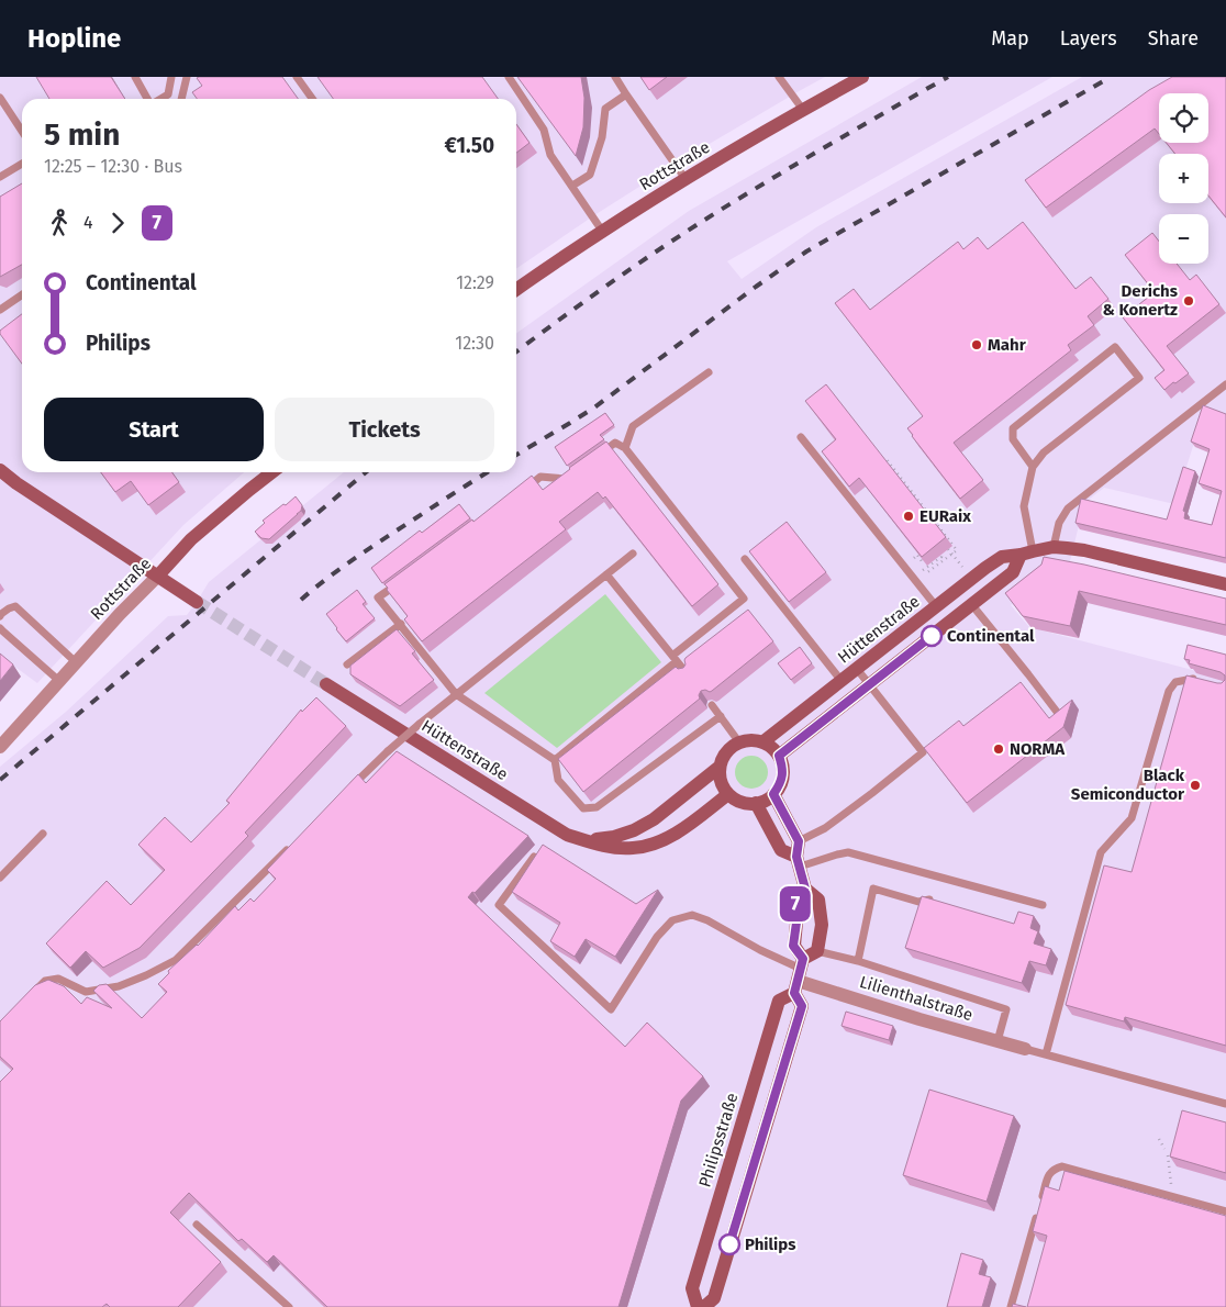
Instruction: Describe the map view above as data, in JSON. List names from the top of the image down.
{
  "streets": {
    "street": [
      "Rottstraße",
      "Hüttenstraße",
      "Lilienthalstraße",
      "Philipsstraße"
    ]
  },
  "crossings": [
    ["Lilienthalstraße", "Philipsstraße"]
  ],
  "places": [
    "Derichs & Konertz",
    "Mahr",
    "EURaix",
    "Continental",
    "NORMA",
    "Black Semiconductor",
    "Philips"
  ],
  "lines": ["bus line 7"],
  "page": {
    "header": "Hopline",
    "nav": ["Map", "Layers", "Share"],
    "on_map": "7",
    "map_buttons": ["+", "−"],
    "heading": ["5 min", "12:25 – 12:30 · Bus", "€1.50"],
    "legs": ["4", "7"],
    "list": [
      {
        "name": "Continental",
        "value": "12:29"
      },
      {
        "name": "Philips",
        "value": "12:30"
      }
    ],
    "buttons": ["Start", "Tickets"]
  }
}
